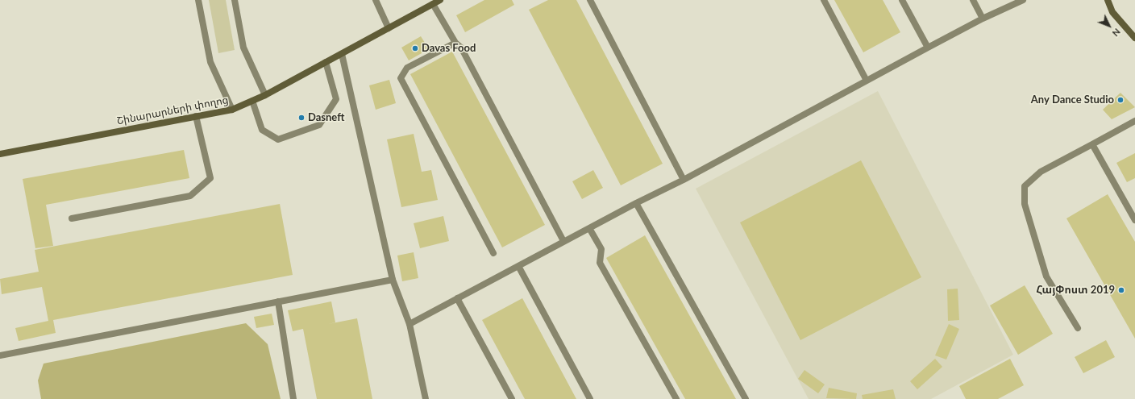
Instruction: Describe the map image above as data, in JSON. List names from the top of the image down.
{
  "streets": {
    "street": ["Շինարարների փողոց"]
  },
  "places": [
    "Davas Food",
    "Any Dance Studio",
    "Dasneft",
    "ՀայՓոստ 2019"
  ],
  "north": "bottom right"
}
